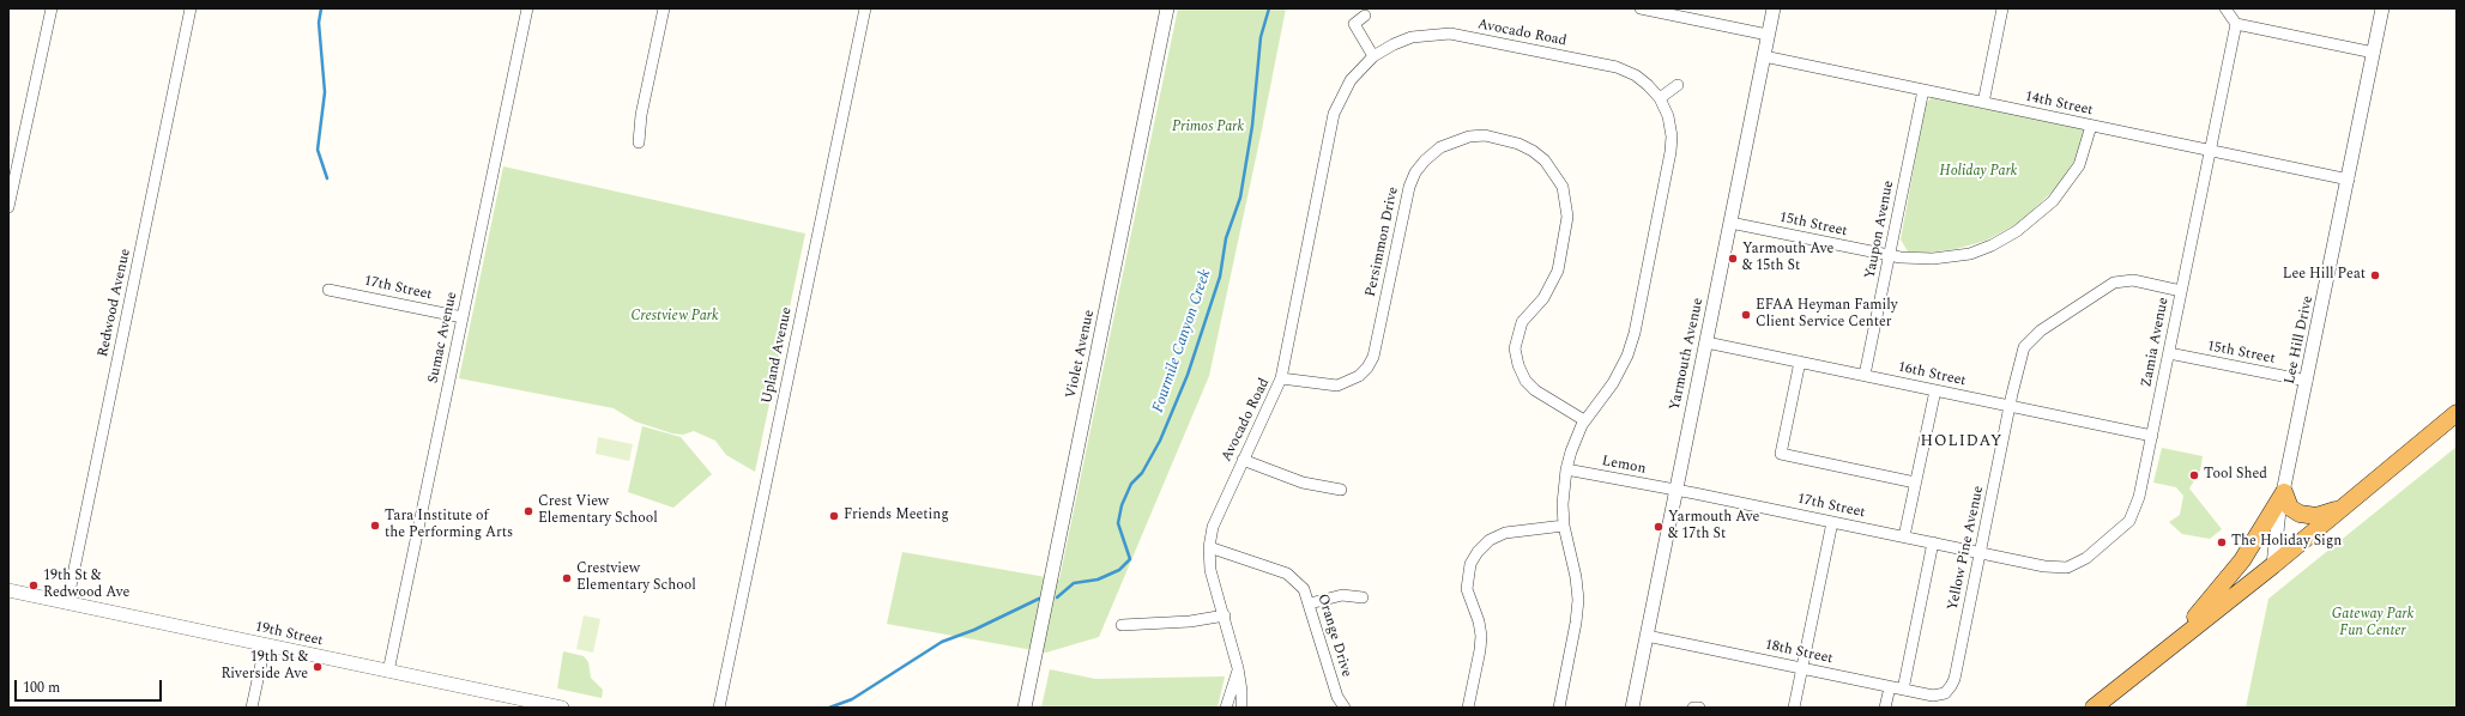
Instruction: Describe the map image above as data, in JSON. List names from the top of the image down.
{
  "streets": {
    "street": [
      "Avocado Road",
      "14th Street",
      "15th Street",
      "Yaupon Avenue",
      "Persimmon Drive",
      "17th Street",
      "Redwood Avenue",
      "Sumac Avenue",
      "Lee Hill Drive",
      "Zamia Avenue",
      "Violet Avenue",
      "Yarmouth Avenue",
      "Upland Avenue",
      "16th Street",
      "Lemon",
      "Yellow Pine Avenue",
      "19th Street",
      "Orange Drive",
      "18th Street"
    ]
  },
  "crossings": [
    ["Avocado Road", "Persimmon Drive"],
    ["Avocado Road", "Lemon"],
    ["Avocado Road", "Orange Drive"],
    ["14th Street", "15th Street"],
    ["14th Street", "Yaupon Avenue"],
    ["14th Street", "Lee Hill Drive"],
    ["14th Street", "Zamia Avenue"],
    ["14th Street", "Yarmouth Avenue"],
    ["15th Street", "Yaupon Avenue"],
    ["15th Street", "Lee Hill Drive"],
    ["15th Street", "Zamia Avenue"],
    ["15th Street", "Yarmouth Avenue"],
    ["Yaupon Avenue", "16th Street"],
    ["17th Street", "Sumac Avenue"],
    ["17th Street", "Zamia Avenue"],
    ["17th Street", "Yarmouth Avenue"],
    ["17th Street", "Lemon"],
    ["17th Street", "Yellow Pine Avenue"],
    ["Redwood Avenue", "19th Street"],
    ["Sumac Avenue", "19th Street"],
    ["Zamia Avenue", "16th Street"],
    ["Zamia Avenue", "Yellow Pine Avenue"],
    ["Yarmouth Avenue", "16th Street"],
    ["Yarmouth Avenue", "Lemon"],
    ["Yarmouth Avenue", "18th Street"],
    ["16th Street", "Yellow Pine Avenue"],
    ["Yellow Pine Avenue", "18th Street"]
  ],
  "districts": ["HOLIDAY"],
  "water": ["Fourmile Canyon Creek"],
  "parks": [
    "Primos Park",
    "Holiday Park",
    "Crestview Park",
    "Gateway Park Fun Center"
  ],
  "places": [
    "Yarmouth Ave & 15th St",
    "Lee Hill Peat",
    "EFAA Heyman Family Client Service Center",
    "Tool Shed",
    "Crest View Elementary School",
    "Friends Meeting",
    "Tara Institute of the Performing Arts",
    "Yarmouth Ave & 17th St",
    "The Holiday Sign",
    "Crestview Elementary School",
    "19th St & Redwood Ave",
    "19th St & Riverside Ave"
  ],
  "scale_bar": "100 m"
}
